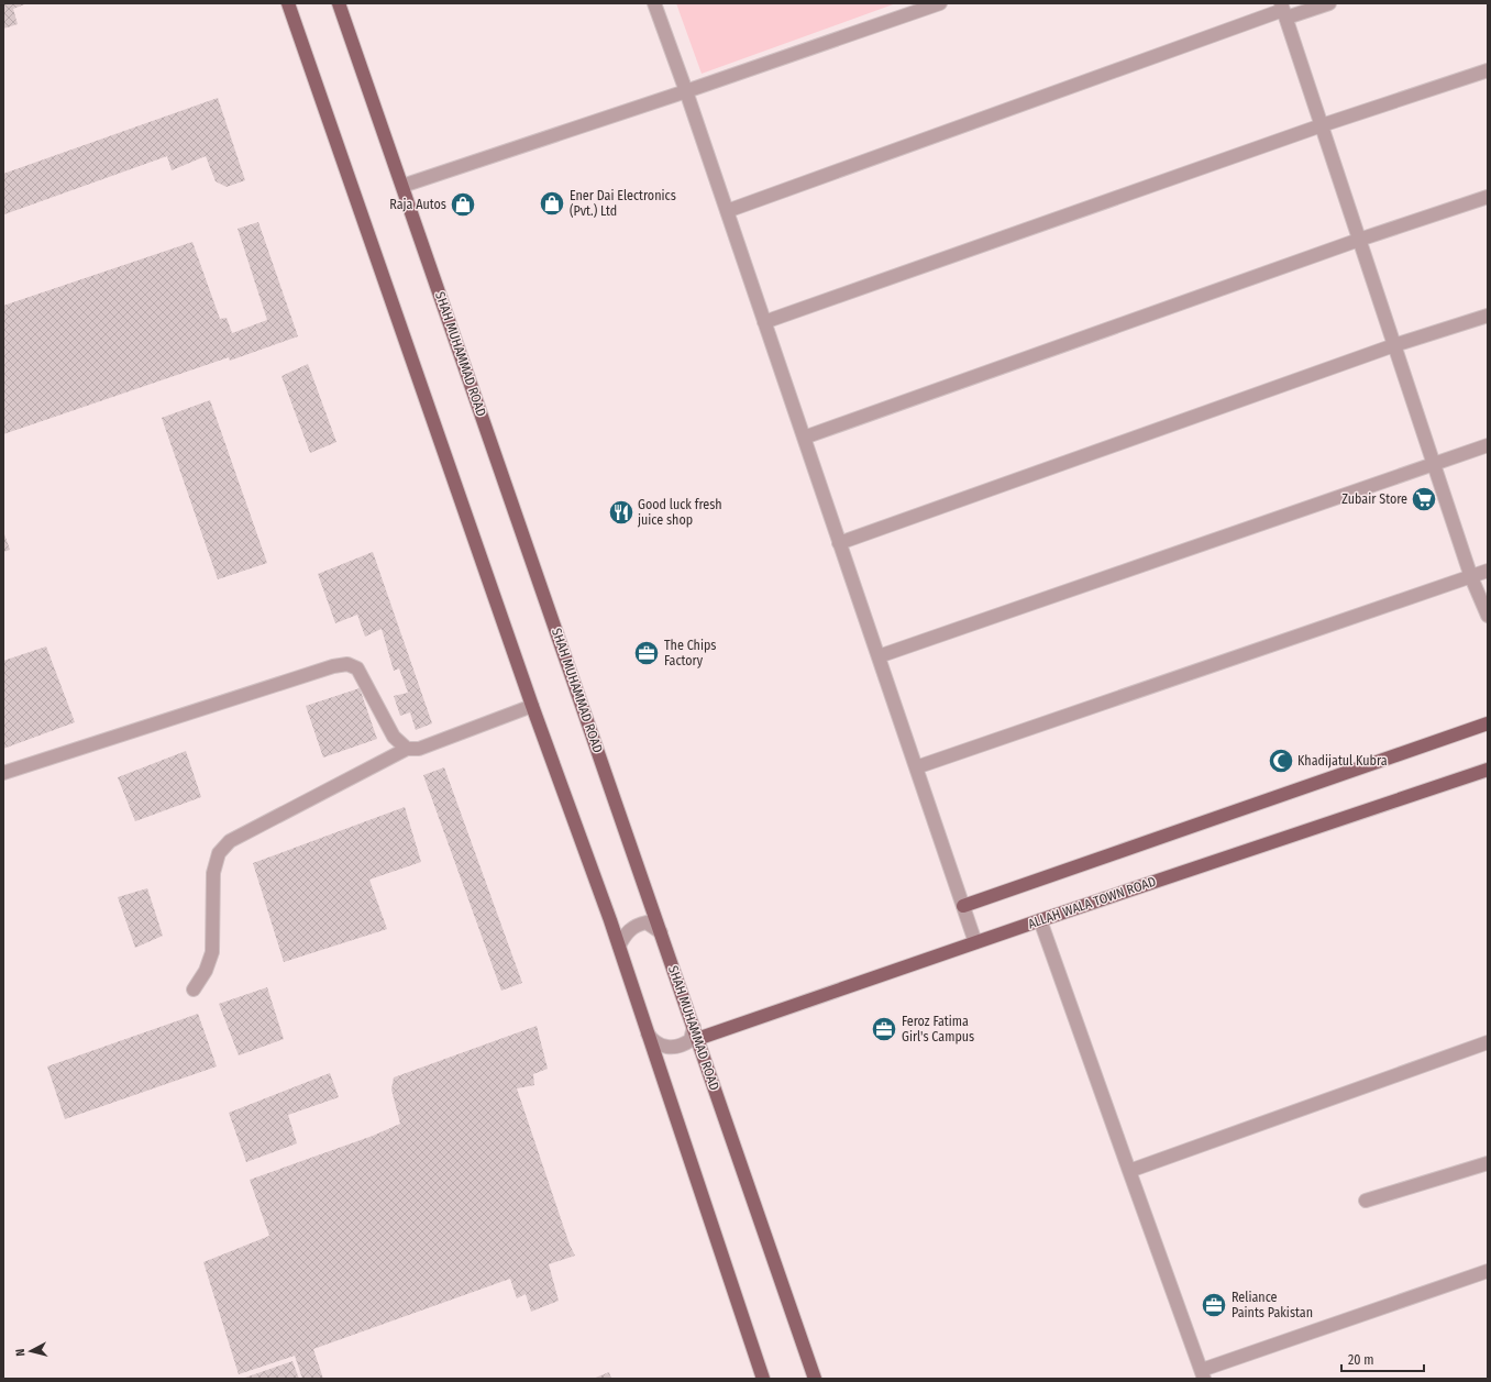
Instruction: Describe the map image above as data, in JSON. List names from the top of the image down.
{
  "streets": {
    "main road": ["SHAH MUHAMMAD ROAD", "ALLAH WALA TOWN ROAD"]
  },
  "crossings": [
    ["SHAH MUHAMMAD ROAD", "ALLAH WALA TOWN ROAD"]
  ],
  "places": {
    "shop": ["Ener Dai Electronics (Pvt.) Ltd", "Raja Autos"],
    "supermarket": ["Zubair Store"],
    "restaurant": ["Good luck fresh juice shop"],
    "office": ["The Chips Factory", "Feroz Fatima Girl's Campus", "Reliance Paints Pakistan"],
    "mosque": ["Khadijatul Kubra"]
  },
  "scale_bar": "20 m",
  "north": "left"
}
